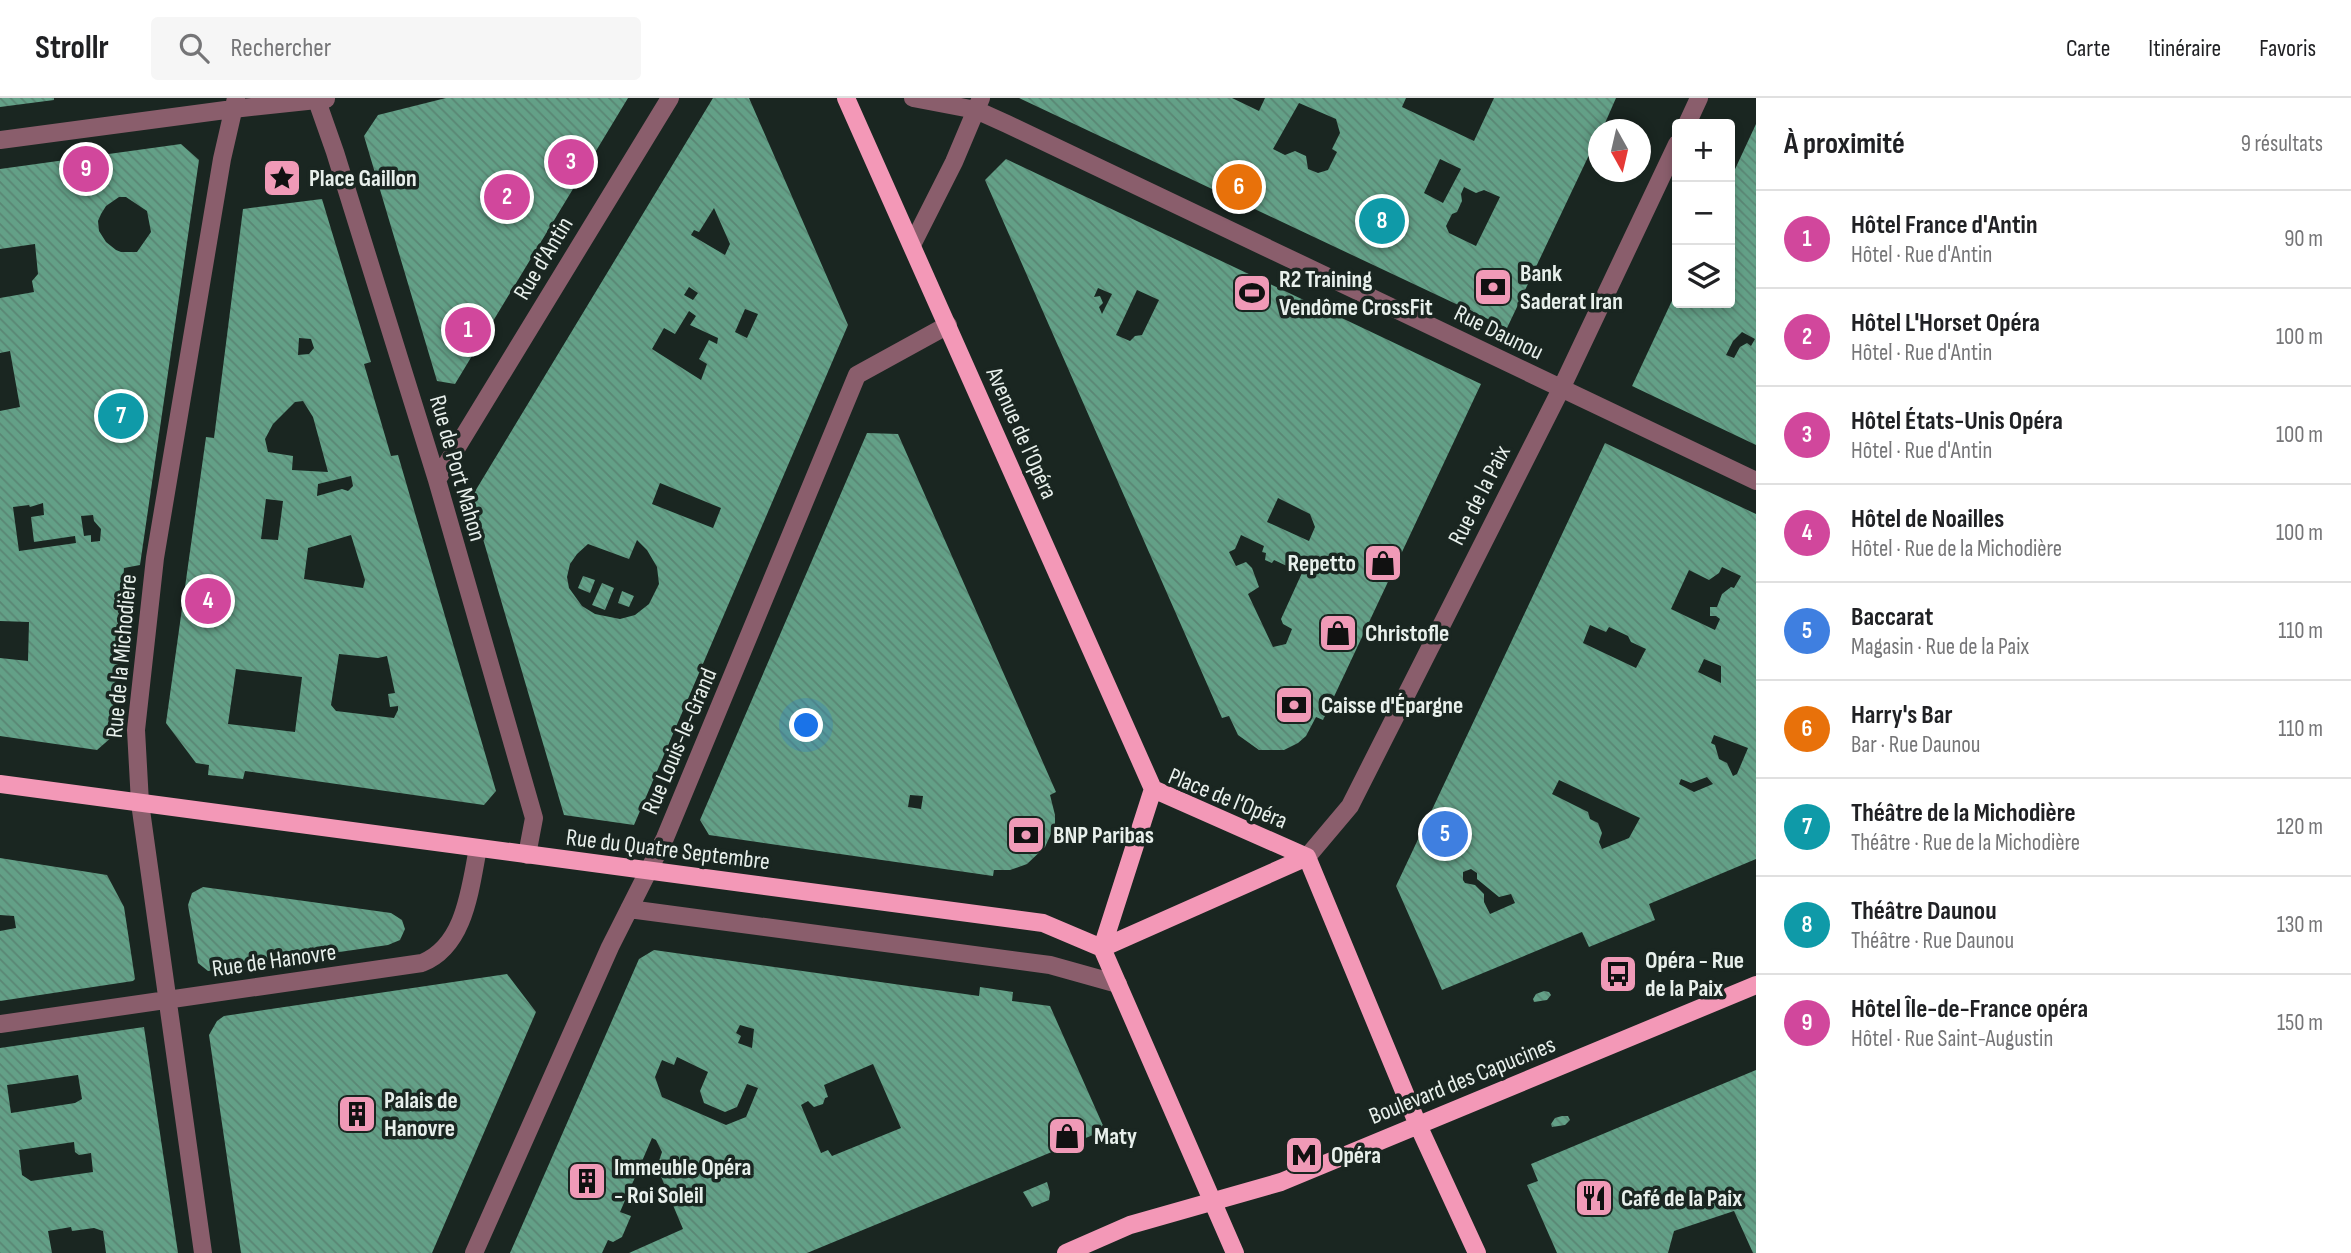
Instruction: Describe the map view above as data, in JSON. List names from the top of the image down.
{
  "streets": {
    "main road": [
      "Avenue de l'Opéra",
      "Place de l'Opéra",
      "Rue du Quatre Septembre",
      "Boulevard des Capucines"
    ],
    "street": [
      "Rue d'Antin",
      "Rue Daunou",
      "Rue de Port Mahon",
      "Rue de la Paix",
      "Rue de la Michodière",
      "Rue Louis-le-Grand",
      "Rue de Hanovre"
    ]
  },
  "crossings": [
    ["Rue d'Antin", "Rue de Port Mahon"],
    ["Rue Daunou", "Rue de la Paix"],
    ["Avenue de l'Opéra", "Rue Louis-le-Grand"],
    ["Avenue de l'Opéra", "Place de l'Opéra"],
    ["Rue de Port Mahon", "Rue du Quatre Septembre"],
    ["Rue de la Paix", "Place de l'Opéra"],
    ["Rue de la Michodière", "Rue du Quatre Septembre"],
    ["Rue de la Michodière", "Rue de Hanovre"],
    ["Rue Louis-le-Grand", "Rue du Quatre Septembre"],
    ["Place de l'Opéra", "Rue du Quatre Septembre"],
    ["Place de l'Opéra", "Boulevard des Capucines"],
    ["Rue du Quatre Septembre", "Rue de Hanovre"]
  ],
  "places": {
    "place": ["Place Gaillon"],
    "bank": ["Bank Saderat Iran", "Caisse d'Épargne", "BNP Paribas"],
    "sports": ["R2 Training Vendôme CrossFit"],
    "shop": ["Repetto", "Christofle", "Maty"],
    "bus stop": ["Opéra - Rue de la Paix"],
    "building": ["Palais de Hanovre", "Immeuble Opéra - Roi Soleil"],
    "metro station": ["Opéra"],
    "restaurant": ["Café de la Paix"]
  },
  "north": "bottom",
  "page": {
    "header": "Strollr",
    "search": "Rechercher",
    "nav": ["Carte", "Itinéraire", "Favoris"],
    "heading": ["À proximité", "9 résultats"],
    "map_buttons": ["+", "−"],
    "pins": [
      "3",
      "9",
      "6",
      "2",
      "8",
      "1",
      "7",
      "4",
      "5"
    ],
    "list": [
      {
        "mark": "1",
        "name": "Hôtel France d'Antin",
        "note": "Hôtel · Rue d'Antin",
        "value": "90 m"
      },
      {
        "mark": "2",
        "name": "Hôtel L'Horset Opéra",
        "note": "Hôtel · Rue d'Antin",
        "value": "100 m"
      },
      {
        "mark": "3",
        "name": "Hôtel États-Unis Opéra",
        "note": "Hôtel · Rue d'Antin",
        "value": "100 m"
      },
      {
        "mark": "4",
        "name": "Hôtel de Noailles",
        "note": "Hôtel · Rue de la Michodière",
        "value": "100 m"
      },
      {
        "mark": "5",
        "name": "Baccarat",
        "note": "Magasin · Rue de la Paix",
        "value": "110 m"
      },
      {
        "mark": "6",
        "name": "Harry's Bar",
        "note": "Bar · Rue Daunou",
        "value": "110 m"
      },
      {
        "mark": "7",
        "name": "Théâtre de la Michodière",
        "note": "Théâtre · Rue de la Michodière",
        "value": "120 m"
      },
      {
        "mark": "8",
        "name": "Théâtre Daunou",
        "note": "Théâtre · Rue Daunou",
        "value": "130 m"
      },
      {
        "mark": "9",
        "name": "Hôtel Île-de-France opéra",
        "note": "Hôtel · Rue Saint-Augustin",
        "value": "150 m"
      }
    ]
  }
}
